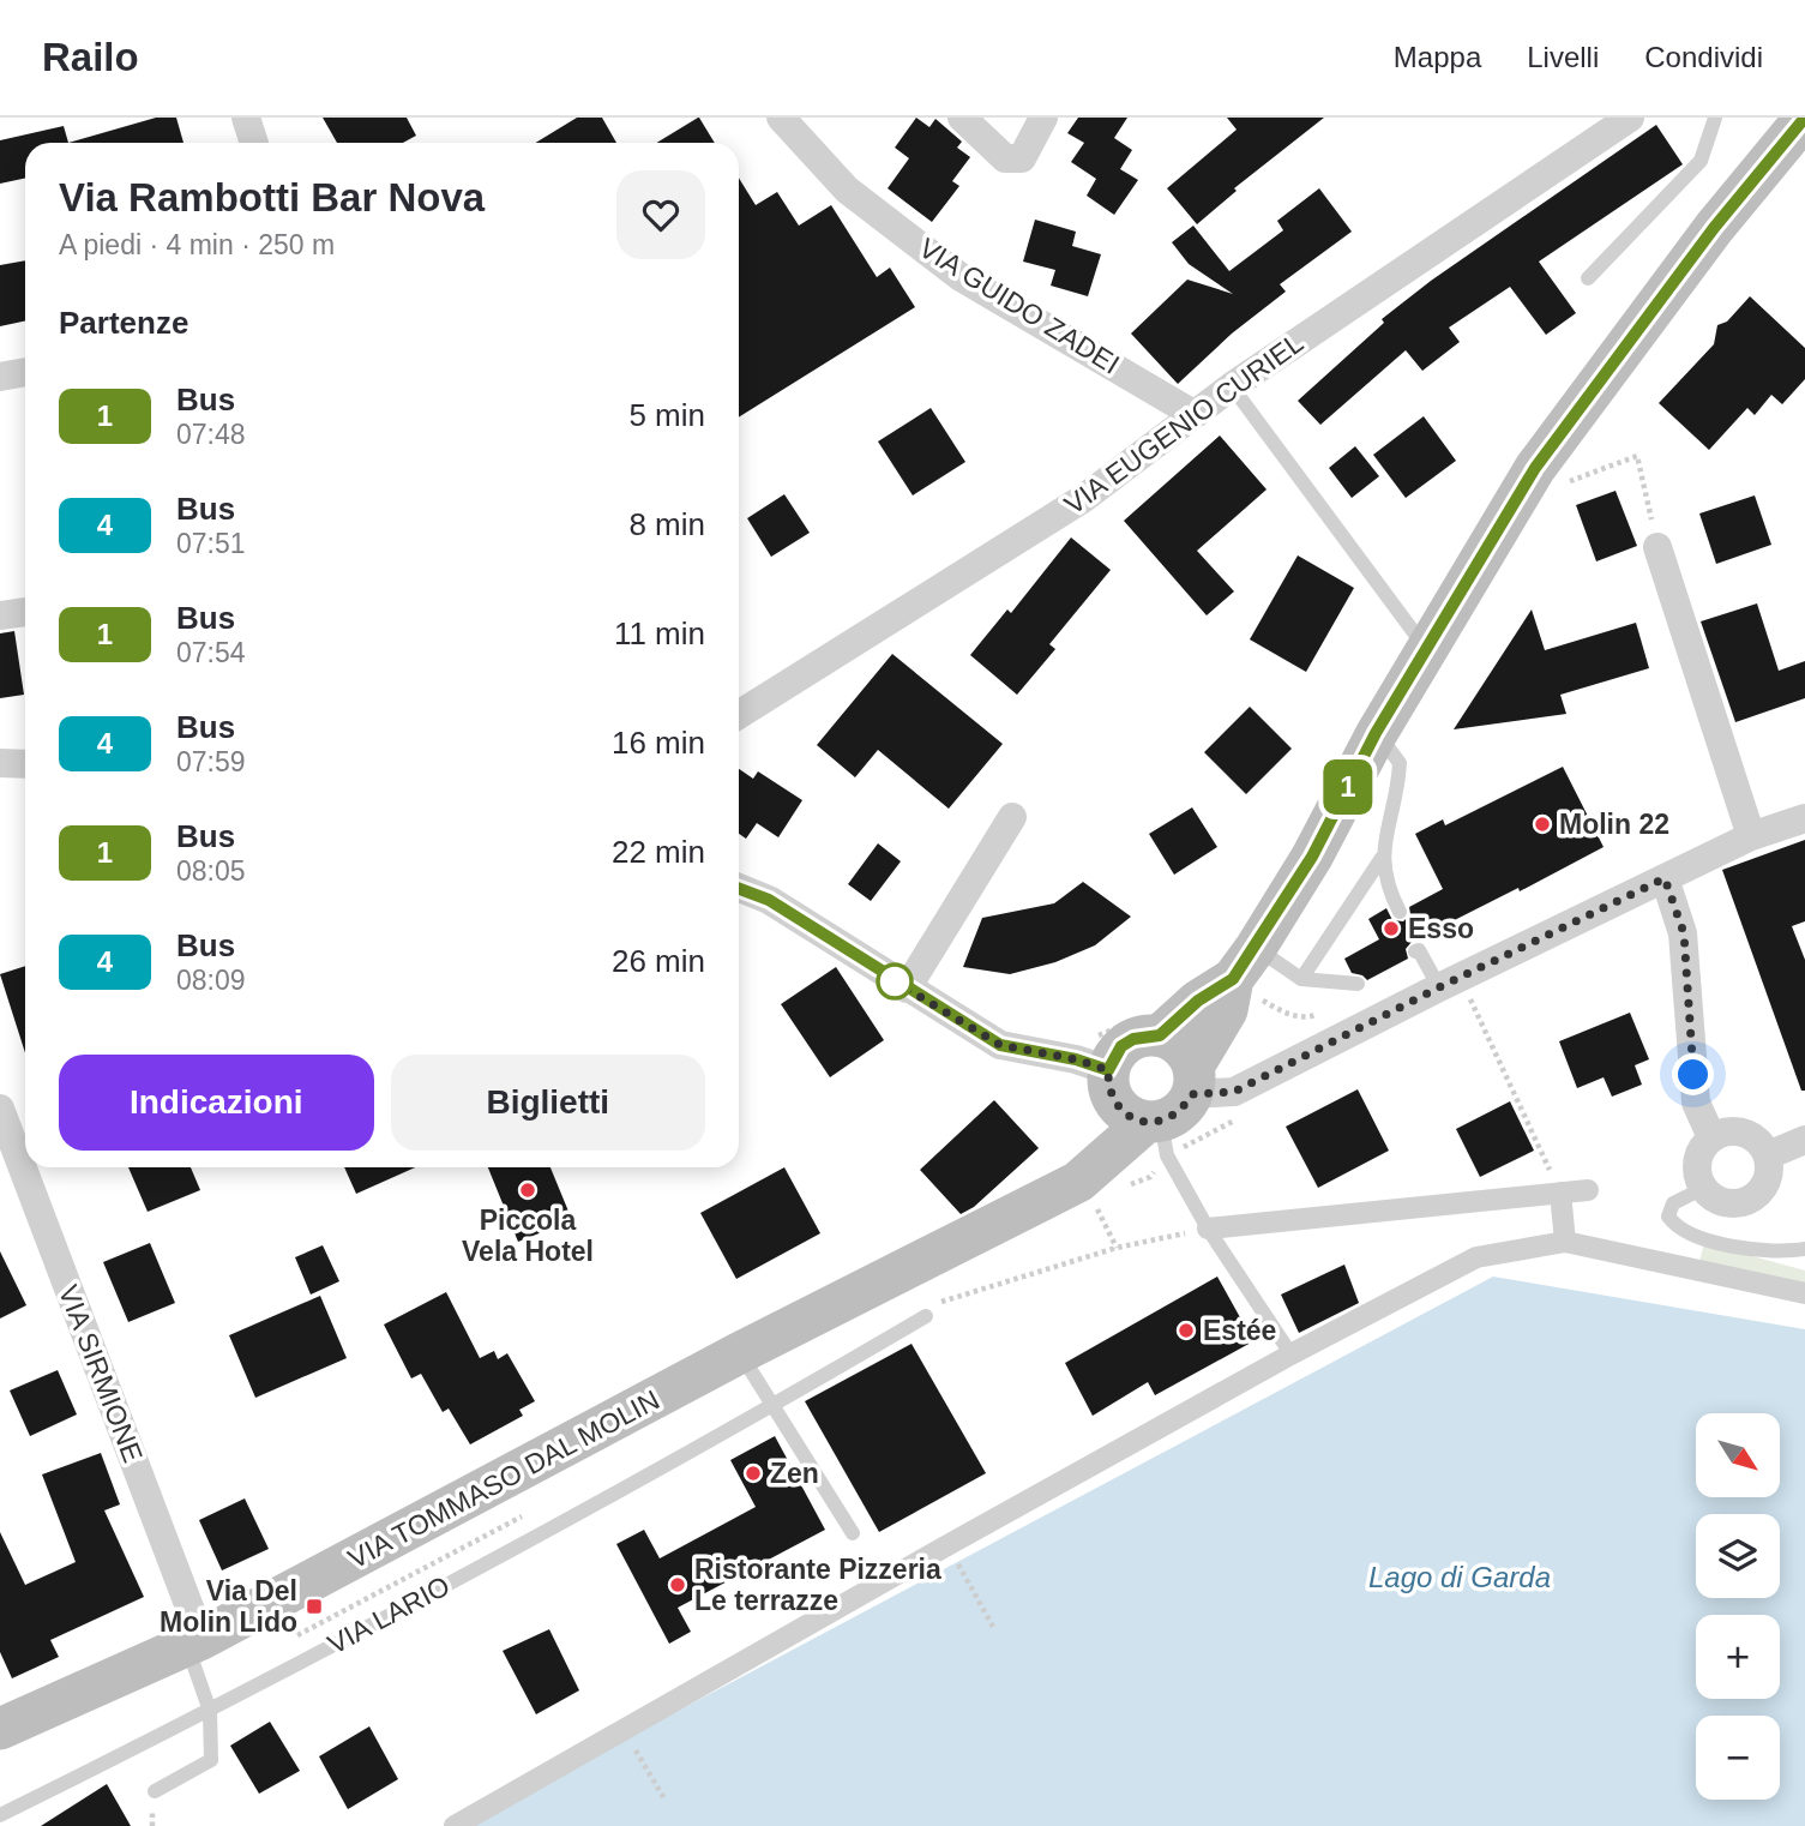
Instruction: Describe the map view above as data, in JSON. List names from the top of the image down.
{
  "streets": {
    "main road": ["VIA TOMMASO DAL MOLIN"],
    "street": ["VIA GUIDO ZADEI", "VIA EUGENIO CURIEL", "VIA SIRMIONE"],
    "lane": ["VIA LARIO"]
  },
  "crossings": [
    ["VIA GUIDO ZADEI", "VIA EUGENIO CURIEL"],
    ["VIA SIRMIONE", "VIA TOMMASO DAL MOLIN"]
  ],
  "water": ["Lago di Garda"],
  "places": {
    "other": [
      "Molin 22",
      "Esso",
      "Piccola Vela Hotel",
      "Estée",
      "Zen",
      "Ristorante Pizzeria Le terrazze"
    ],
    "transit": ["Via Del Molin Lido"]
  },
  "lines": ["bus line 1"],
  "north": "bottom right",
  "page": {
    "header": "Railo",
    "nav": ["Mappa", "Livelli", "Condividi"],
    "on_map": "1",
    "heading": [
      ["Via Rambotti Bar Nova", "A piedi · 4 min · 250 m"],
      "Partenze"
    ],
    "list": [
      {
        "mark": "1",
        "name": "Bus",
        "note": "07:48",
        "value": "5 min"
      },
      {
        "mark": "4",
        "name": "Bus",
        "note": "07:51",
        "value": "8 min"
      },
      {
        "mark": "1",
        "name": "Bus",
        "note": "07:54",
        "value": "11 min"
      },
      {
        "mark": "4",
        "name": "Bus",
        "note": "07:59",
        "value": "16 min"
      },
      {
        "mark": "1",
        "name": "Bus",
        "note": "08:05",
        "value": "22 min"
      },
      {
        "mark": "4",
        "name": "Bus",
        "note": "08:09",
        "value": "26 min"
      }
    ],
    "buttons": ["Indicazioni", "Biglietti"],
    "map_buttons": ["+", "−"]
  }
}
